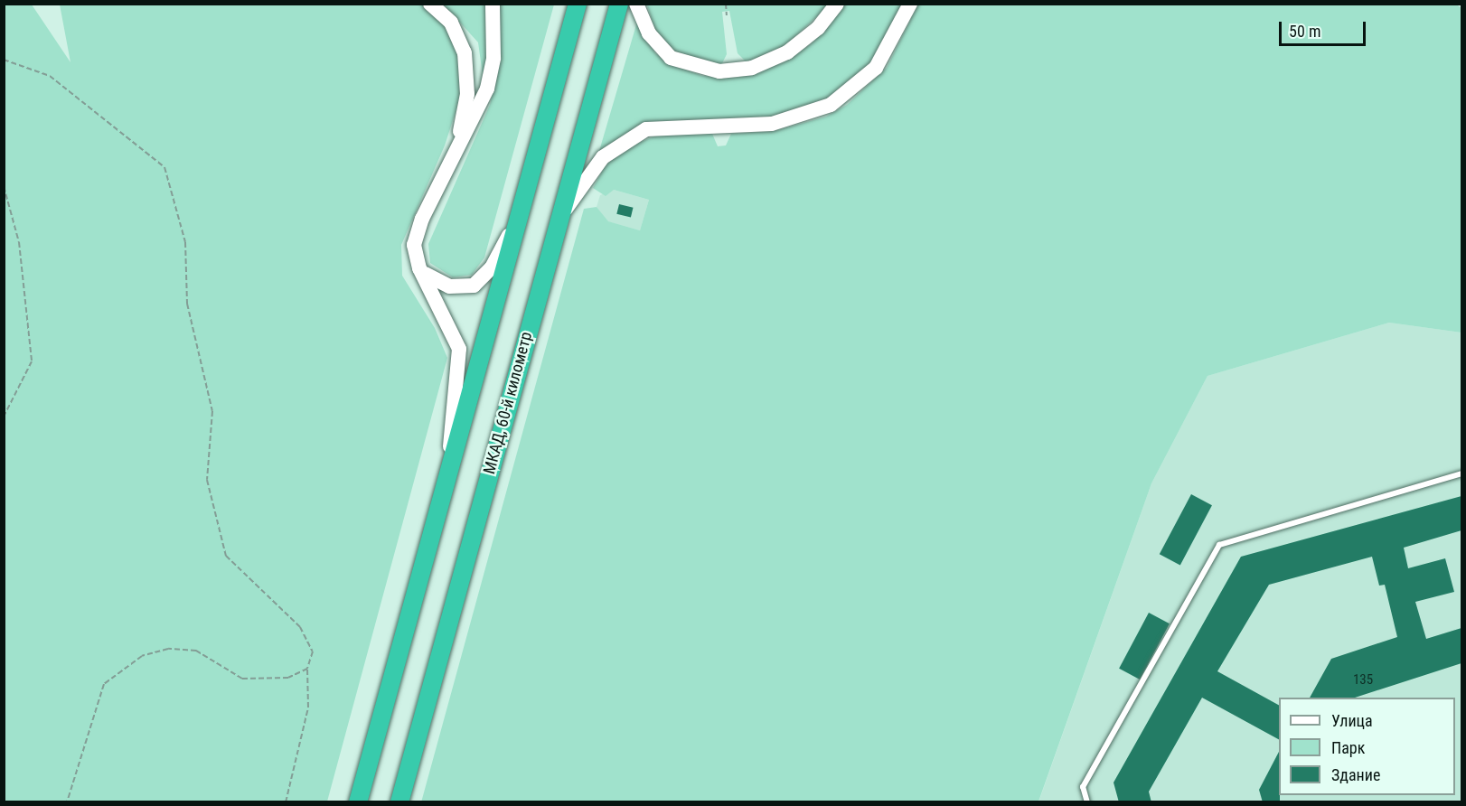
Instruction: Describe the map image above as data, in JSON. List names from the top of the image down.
{
  "streets": {
    "highway": ["МКАД, 60-й километр"]
  },
  "house_numbers": ["135"],
  "legend": ["Улица", "Парк", "Здание"],
  "scale_bar": "50 m"
}
